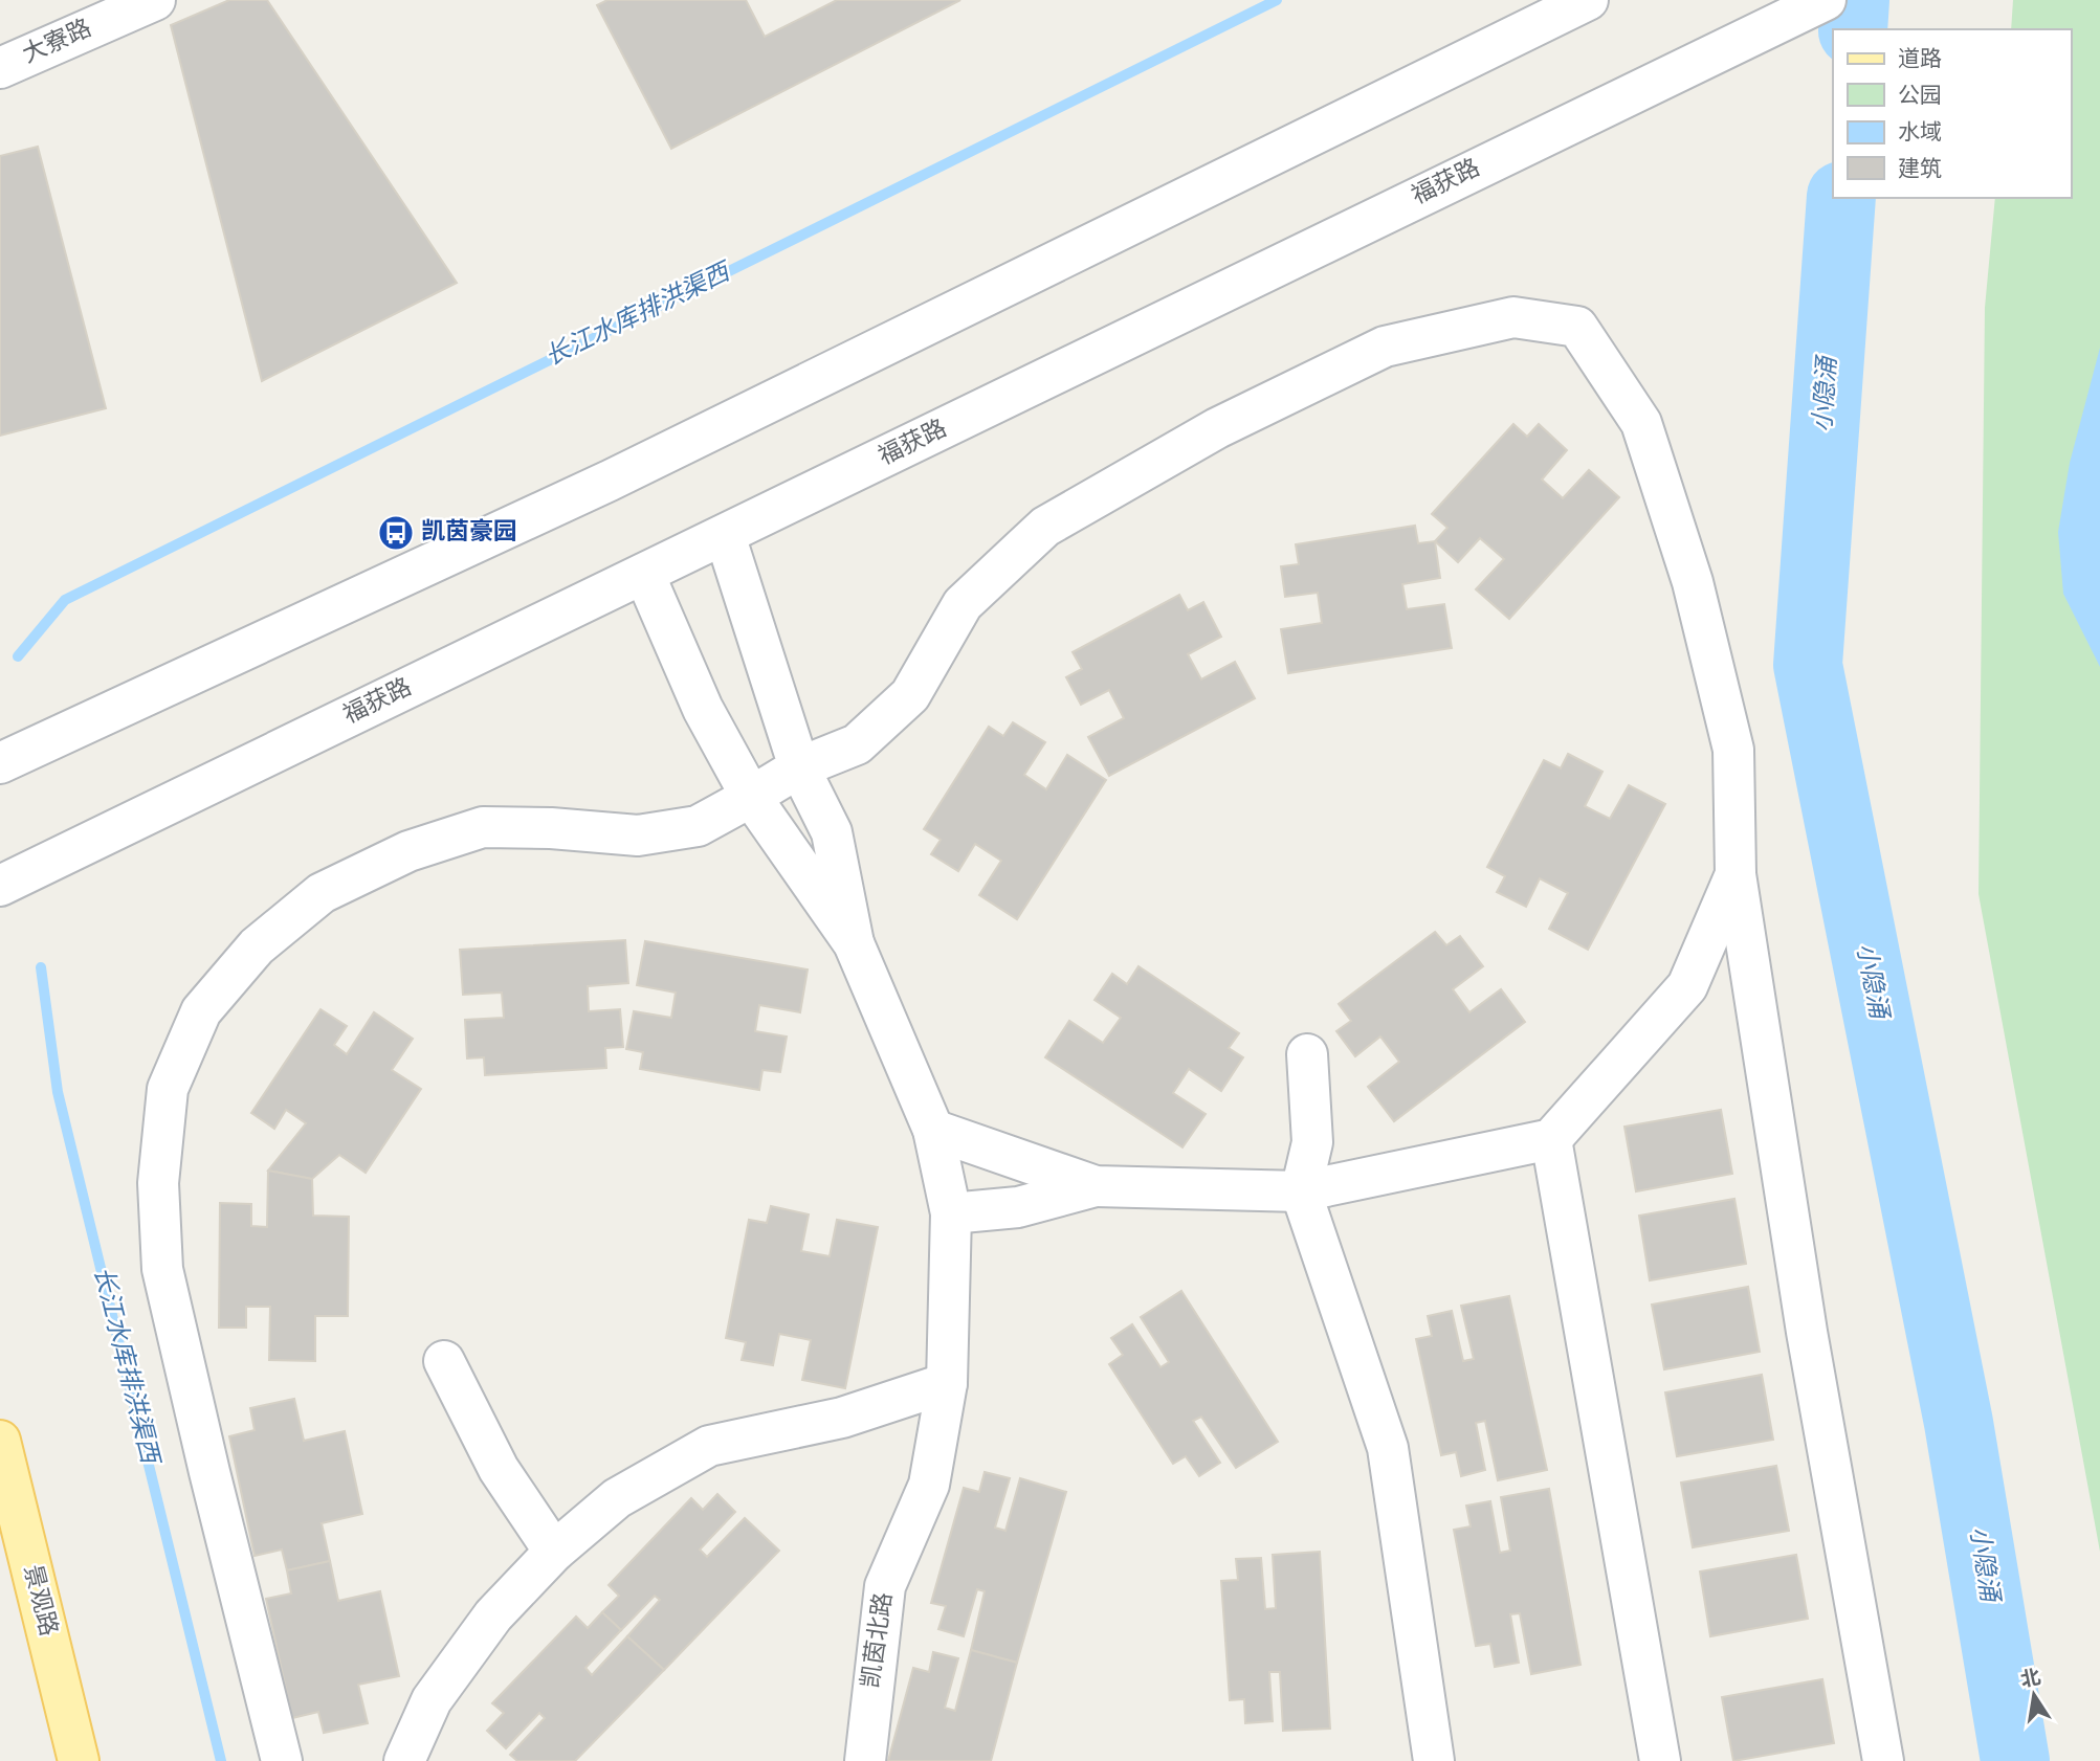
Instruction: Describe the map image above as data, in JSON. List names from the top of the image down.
{
  "streets": {
    "main road": ["景观路"],
    "street": ["大寮路", "福获路", "凯茵北路"]
  },
  "water": ["长江水库排洪渠西", "小隐涌"],
  "places": {
    "bus stop": ["凯茵豪园"]
  },
  "legend": [
    "道路",
    "公园",
    "水域",
    "建筑"
  ],
  "north": "top"
}
